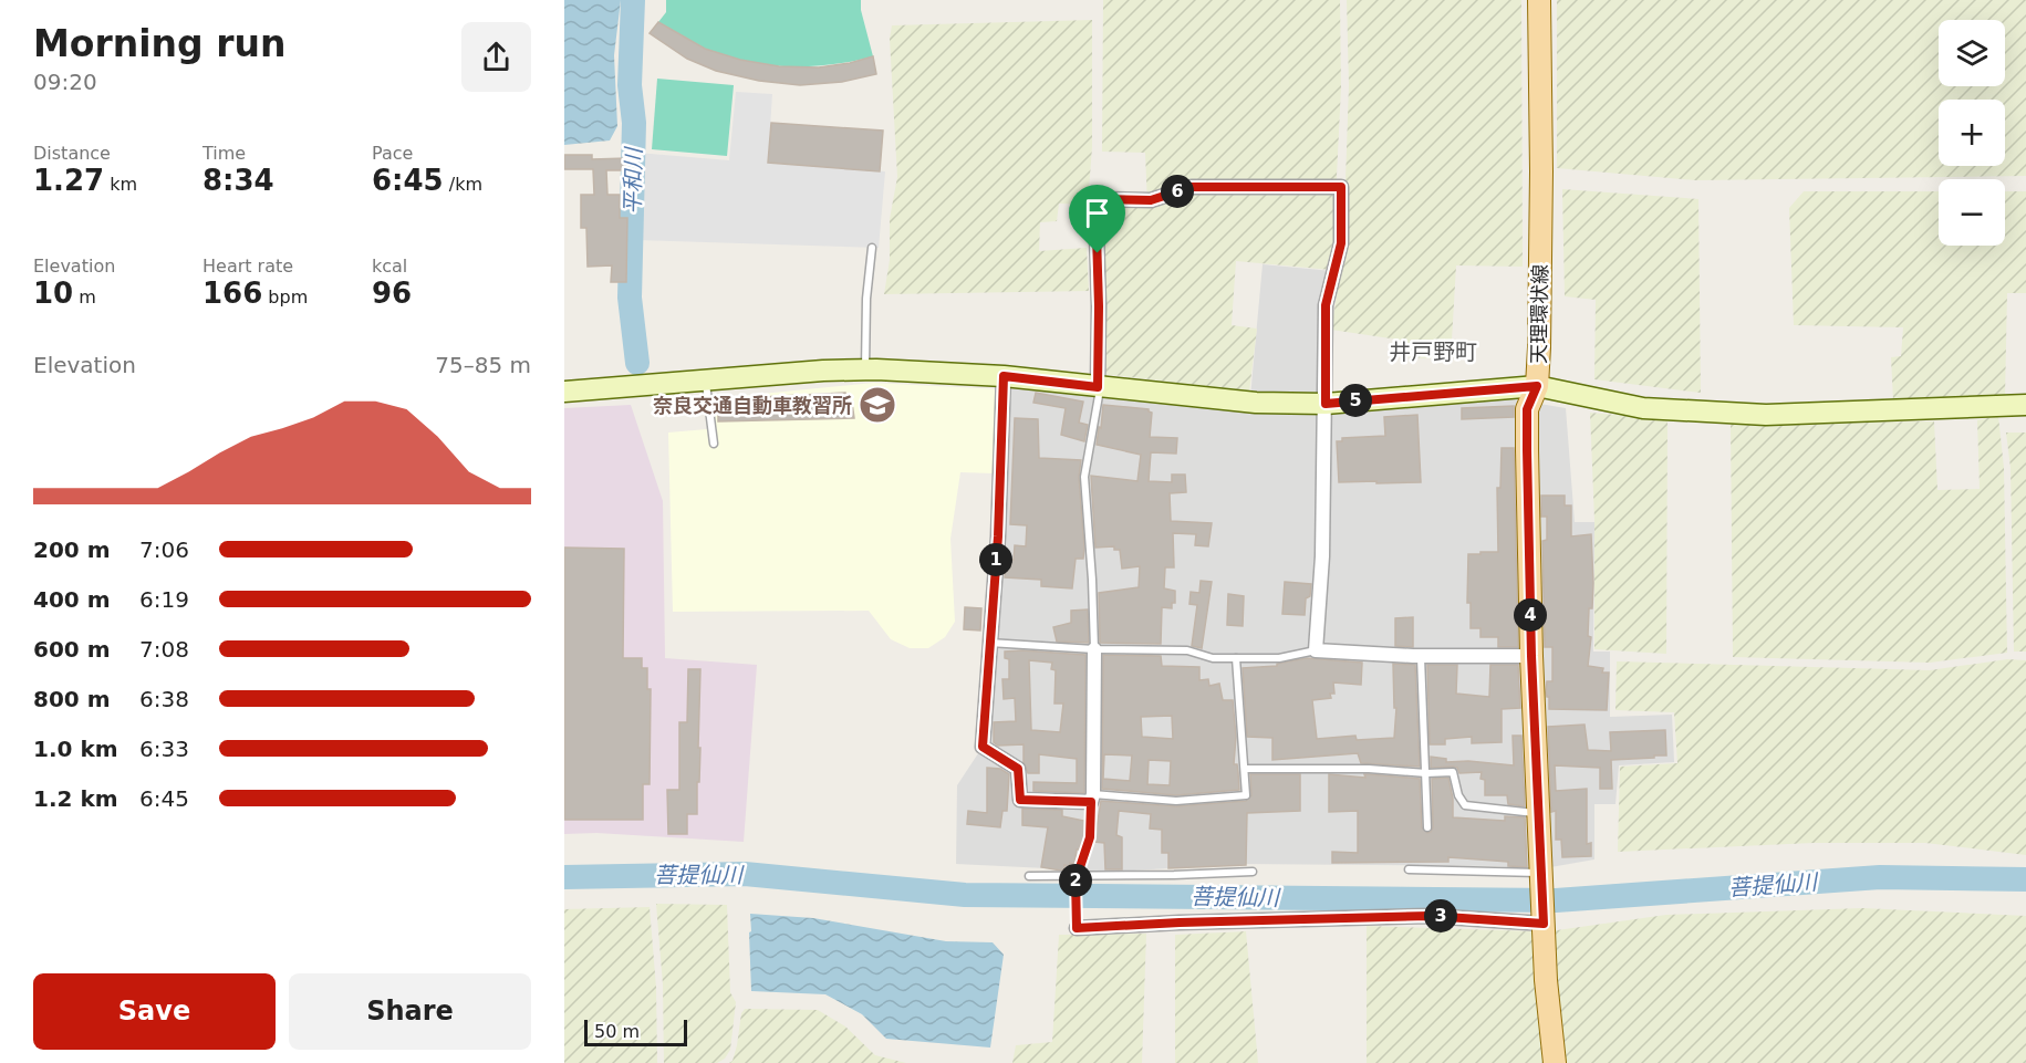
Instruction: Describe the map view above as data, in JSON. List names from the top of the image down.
{
  "streets": {
    "main road": ["天理環状線"]
  },
  "districts": ["井戸野町"],
  "water": ["平和川", "菩提仙川"],
  "places": {
    "school or university": ["奈良交通自動車教習所"]
  },
  "scale_bar": "50 m",
  "page": {
    "heading": ["Morning run", "09:20"],
    "map_buttons": ["+", "−"],
    "stats": [
      ["Distance", "1.27 km"],
      ["Time", "8:34"],
      ["Pace", "6:45 /km"],
      ["Elevation", "10 m"],
      ["Heart rate", "166 bpm"],
      ["kcal", "96"]
    ],
    "pins": [
      "6",
      "5",
      "1",
      "4",
      "2",
      "3"
    ],
    "chart": ["Elevation", "75–85 m"],
    "list": [
      {
        "name": "200 m",
        "note": "7:06"
      },
      {
        "name": "400 m",
        "note": "6:19"
      },
      {
        "name": "600 m",
        "note": "7:08"
      },
      {
        "name": "800 m",
        "note": "6:38"
      },
      {
        "name": "1.0 km",
        "note": "6:33"
      },
      {
        "name": "1.2 km",
        "note": "6:45"
      }
    ],
    "buttons": ["Save", "Share"],
    "scale": "50 m"
  }
}
